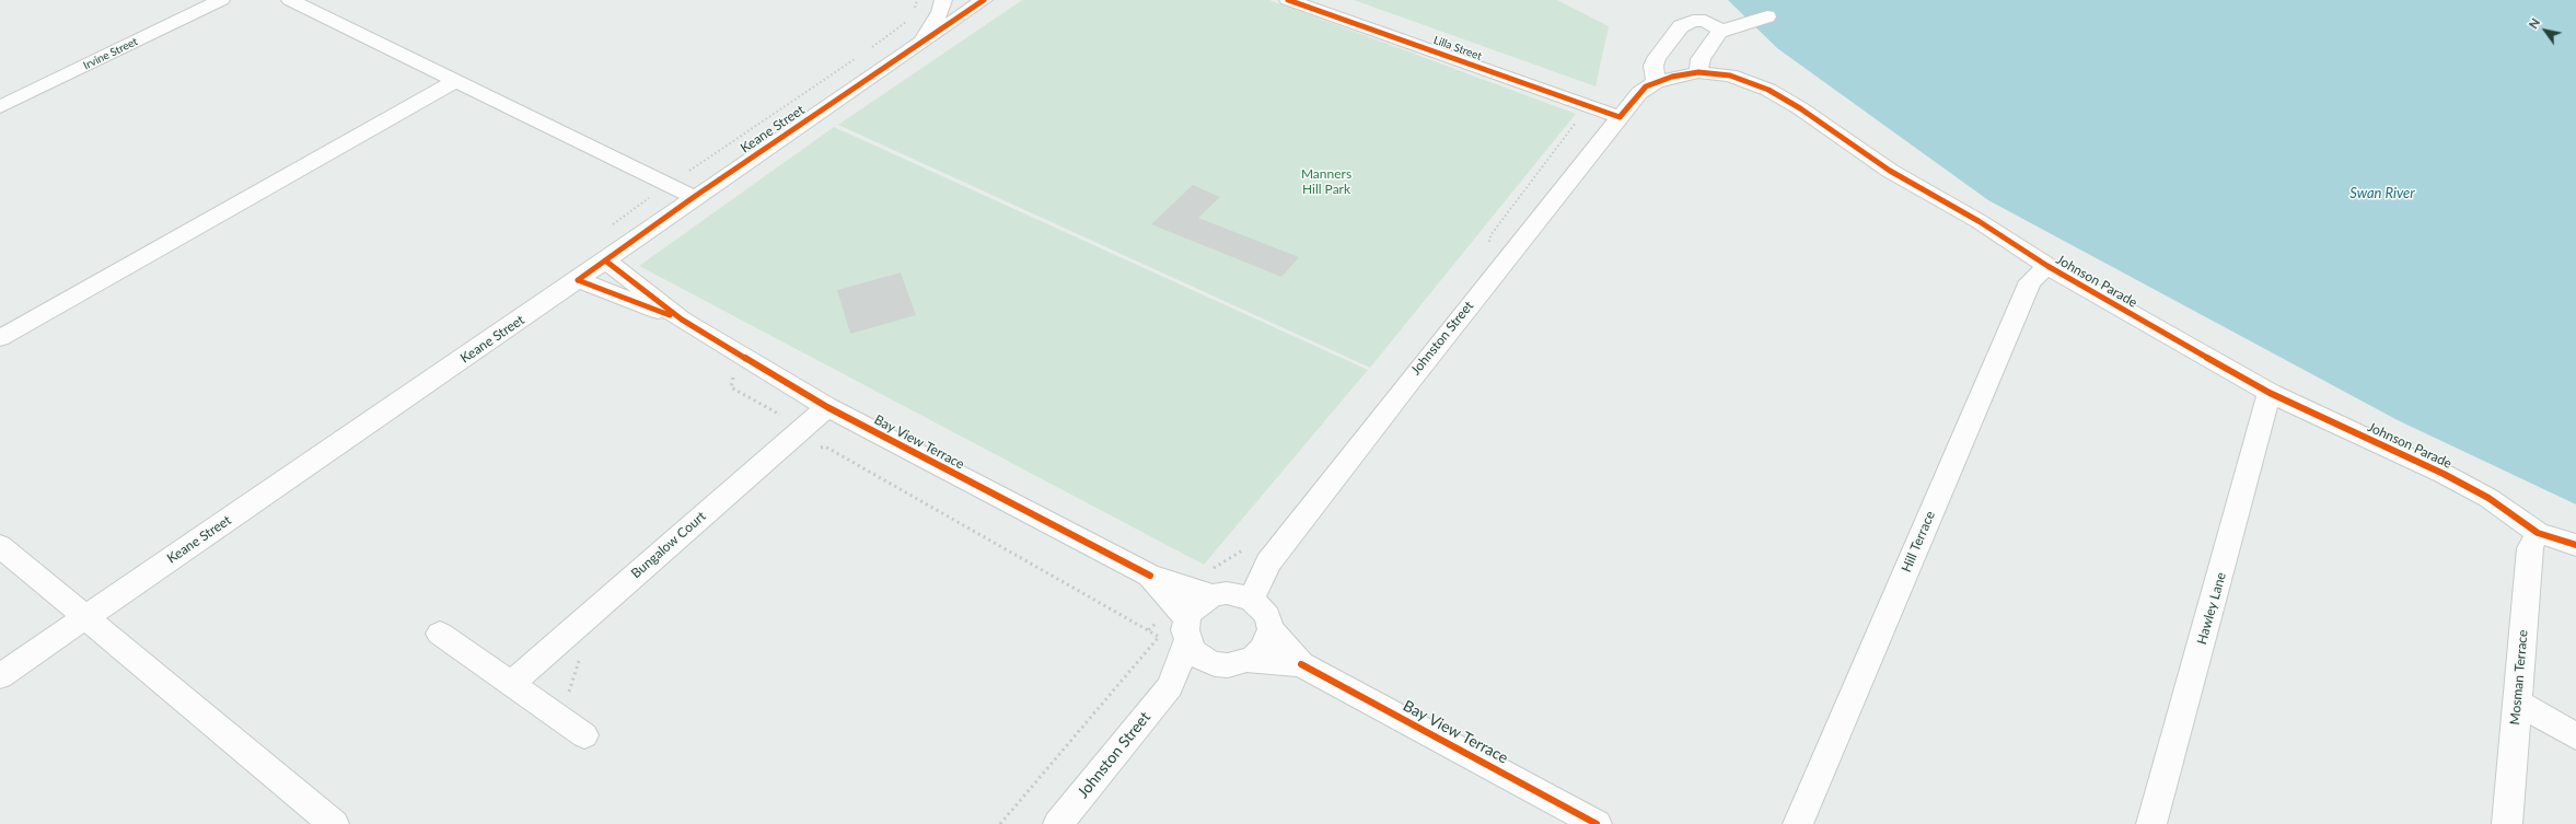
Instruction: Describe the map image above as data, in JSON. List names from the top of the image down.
{
  "streets": {
    "street": [
      "Lilla Street",
      "Irvine Street",
      "Keane Street",
      "Johnson Parade",
      "Johnston Street",
      "Bay View Terrace",
      "Hill Terrace",
      "Bungalow Court",
      "Hawley Lane",
      "Mosman Terrace"
    ]
  },
  "crossings": [
    ["Lilla Street", "Johnson Parade"],
    ["Lilla Street", "Johnston Street"],
    ["Keane Street", "Bay View Terrace"],
    ["Johnson Parade", "Johnston Street"],
    ["Johnson Parade", "Hill Terrace"],
    ["Johnson Parade", "Hawley Lane"],
    ["Johnson Parade", "Mosman Terrace"],
    ["Johnston Street", "Bay View Terrace"],
    ["Bay View Terrace", "Bungalow Court"]
  ],
  "water": ["Swan River"],
  "parks": ["Manners Hill Park"],
  "north": "top left"
}
